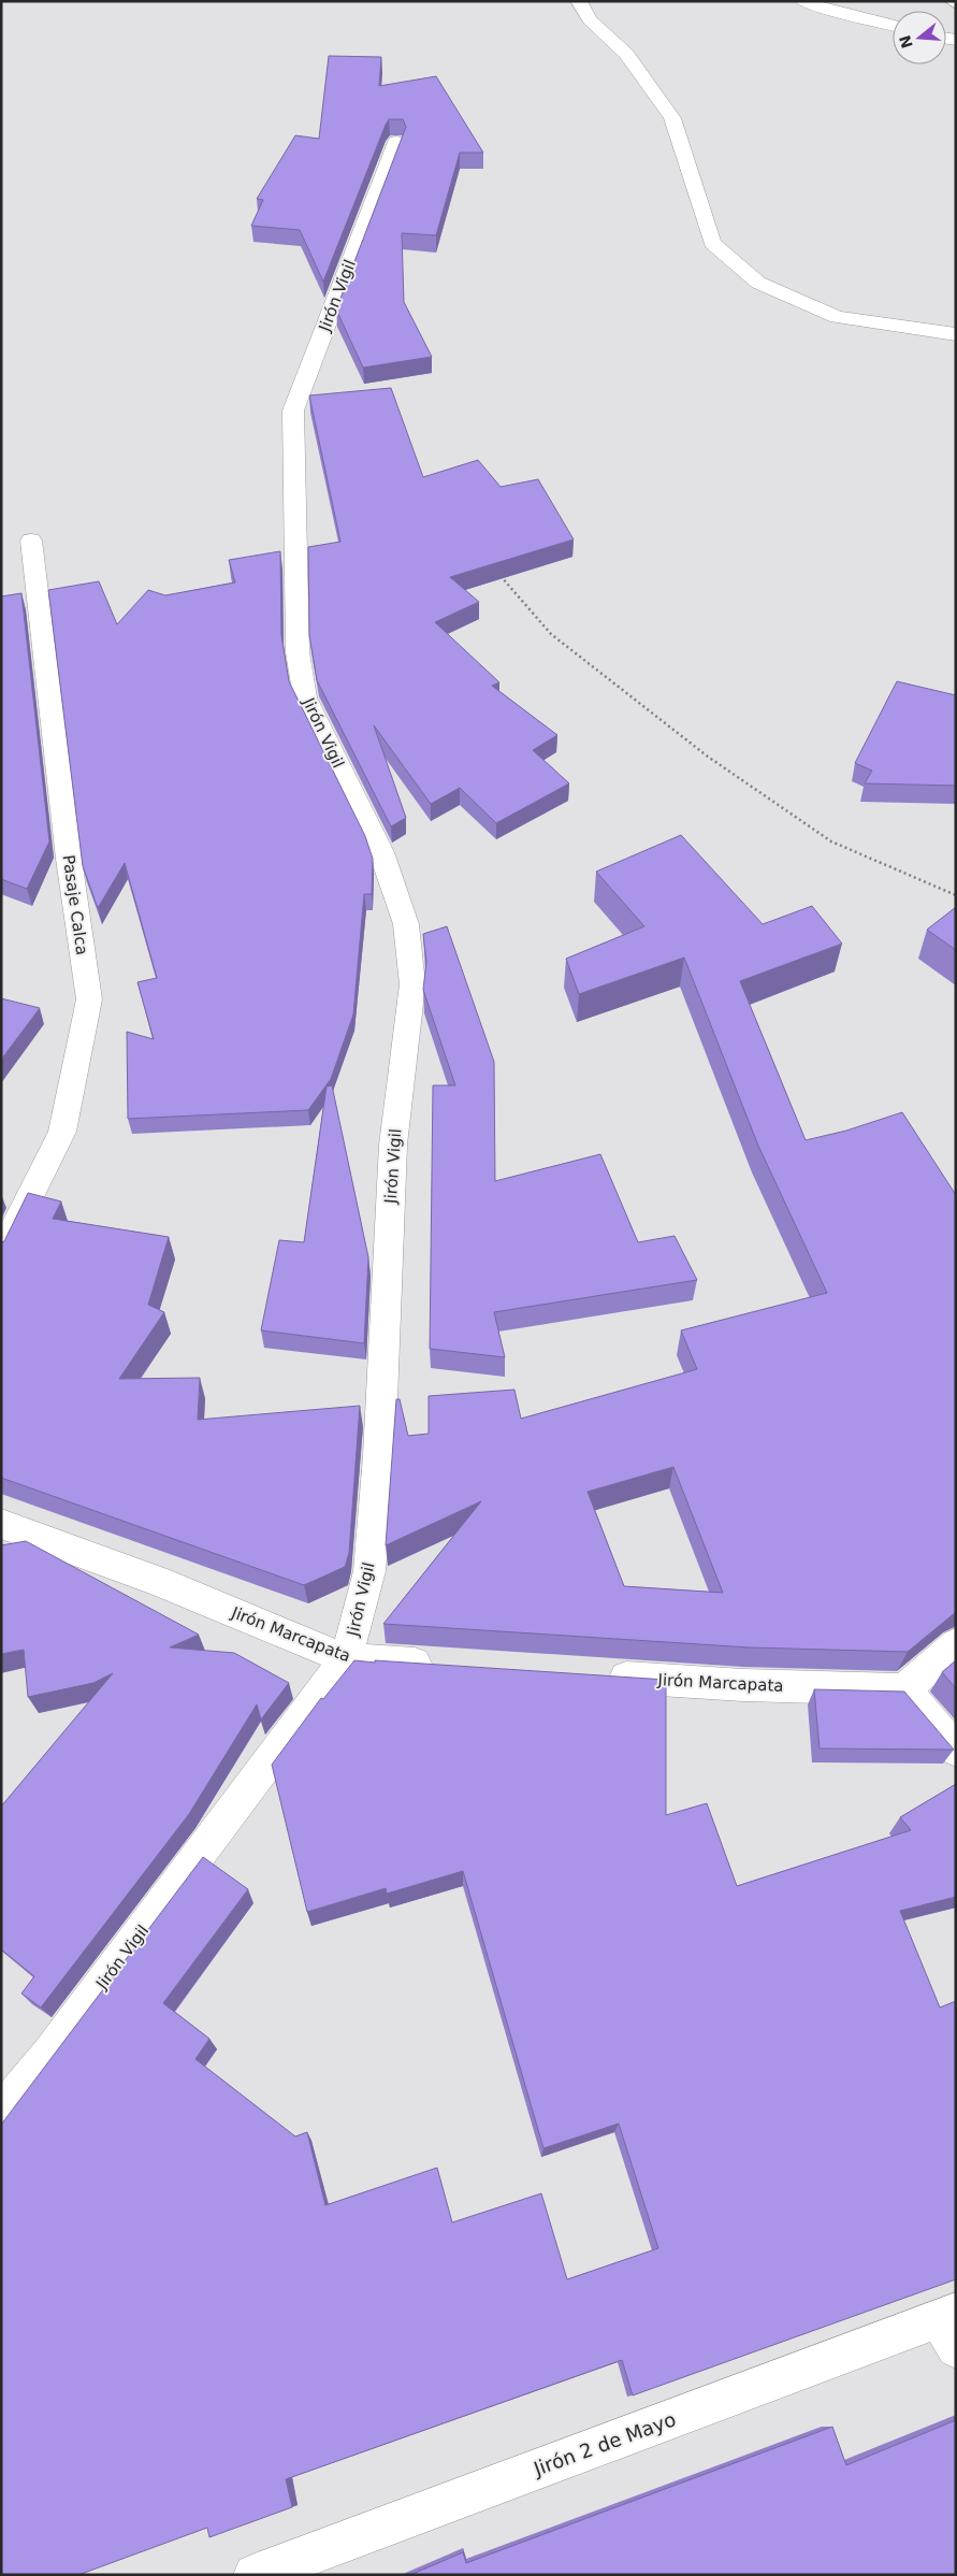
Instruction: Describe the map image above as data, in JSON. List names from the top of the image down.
{
  "streets": {
    "street": [
      "Jirón Vigil",
      "Pasaje Calca",
      "Jirón Marcapata",
      "Jirón 2 de Mayo"
    ]
  },
  "crossings": [
    ["Jirón Vigil", "Jirón Marcapata"]
  ],
  "north": "left"
}
